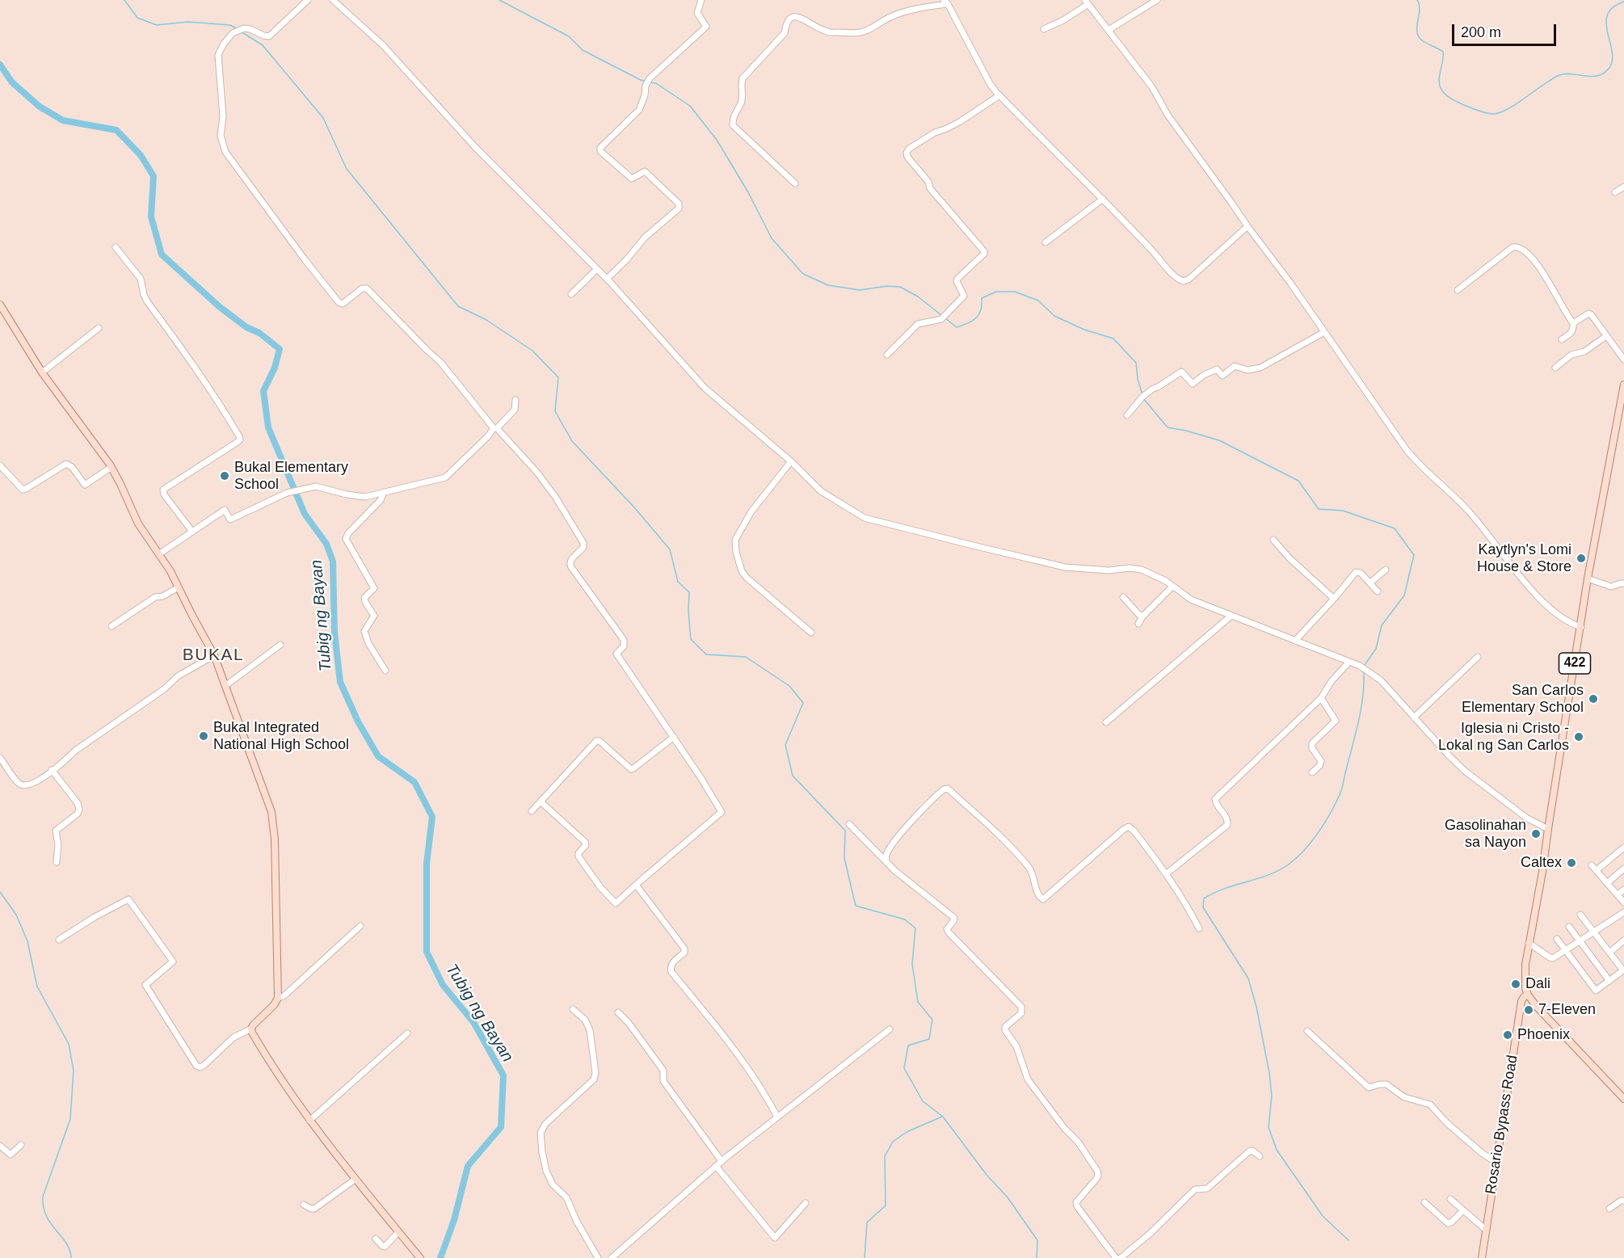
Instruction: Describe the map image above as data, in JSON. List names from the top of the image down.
{
  "streets": {
    "main road": ["422", "Rosario Bypass Road"]
  },
  "crossings": [
    ["422", "Rosario Bypass Road"]
  ],
  "districts": ["BUKAL"],
  "water": ["Tubig ng Bayan"],
  "places": [
    "Bukal Elementary School",
    "Kaytlyn's Lomi House & Store",
    "San Carlos Elementary School",
    "Bukal Integrated National High School",
    "Iglesia ni Cristo - Lokal ng San Carlos",
    "Gasolinahan sa Nayon",
    "Caltex",
    "Dali",
    "7-Eleven",
    "Phoenix"
  ],
  "scale_bar": "200 m"
}
